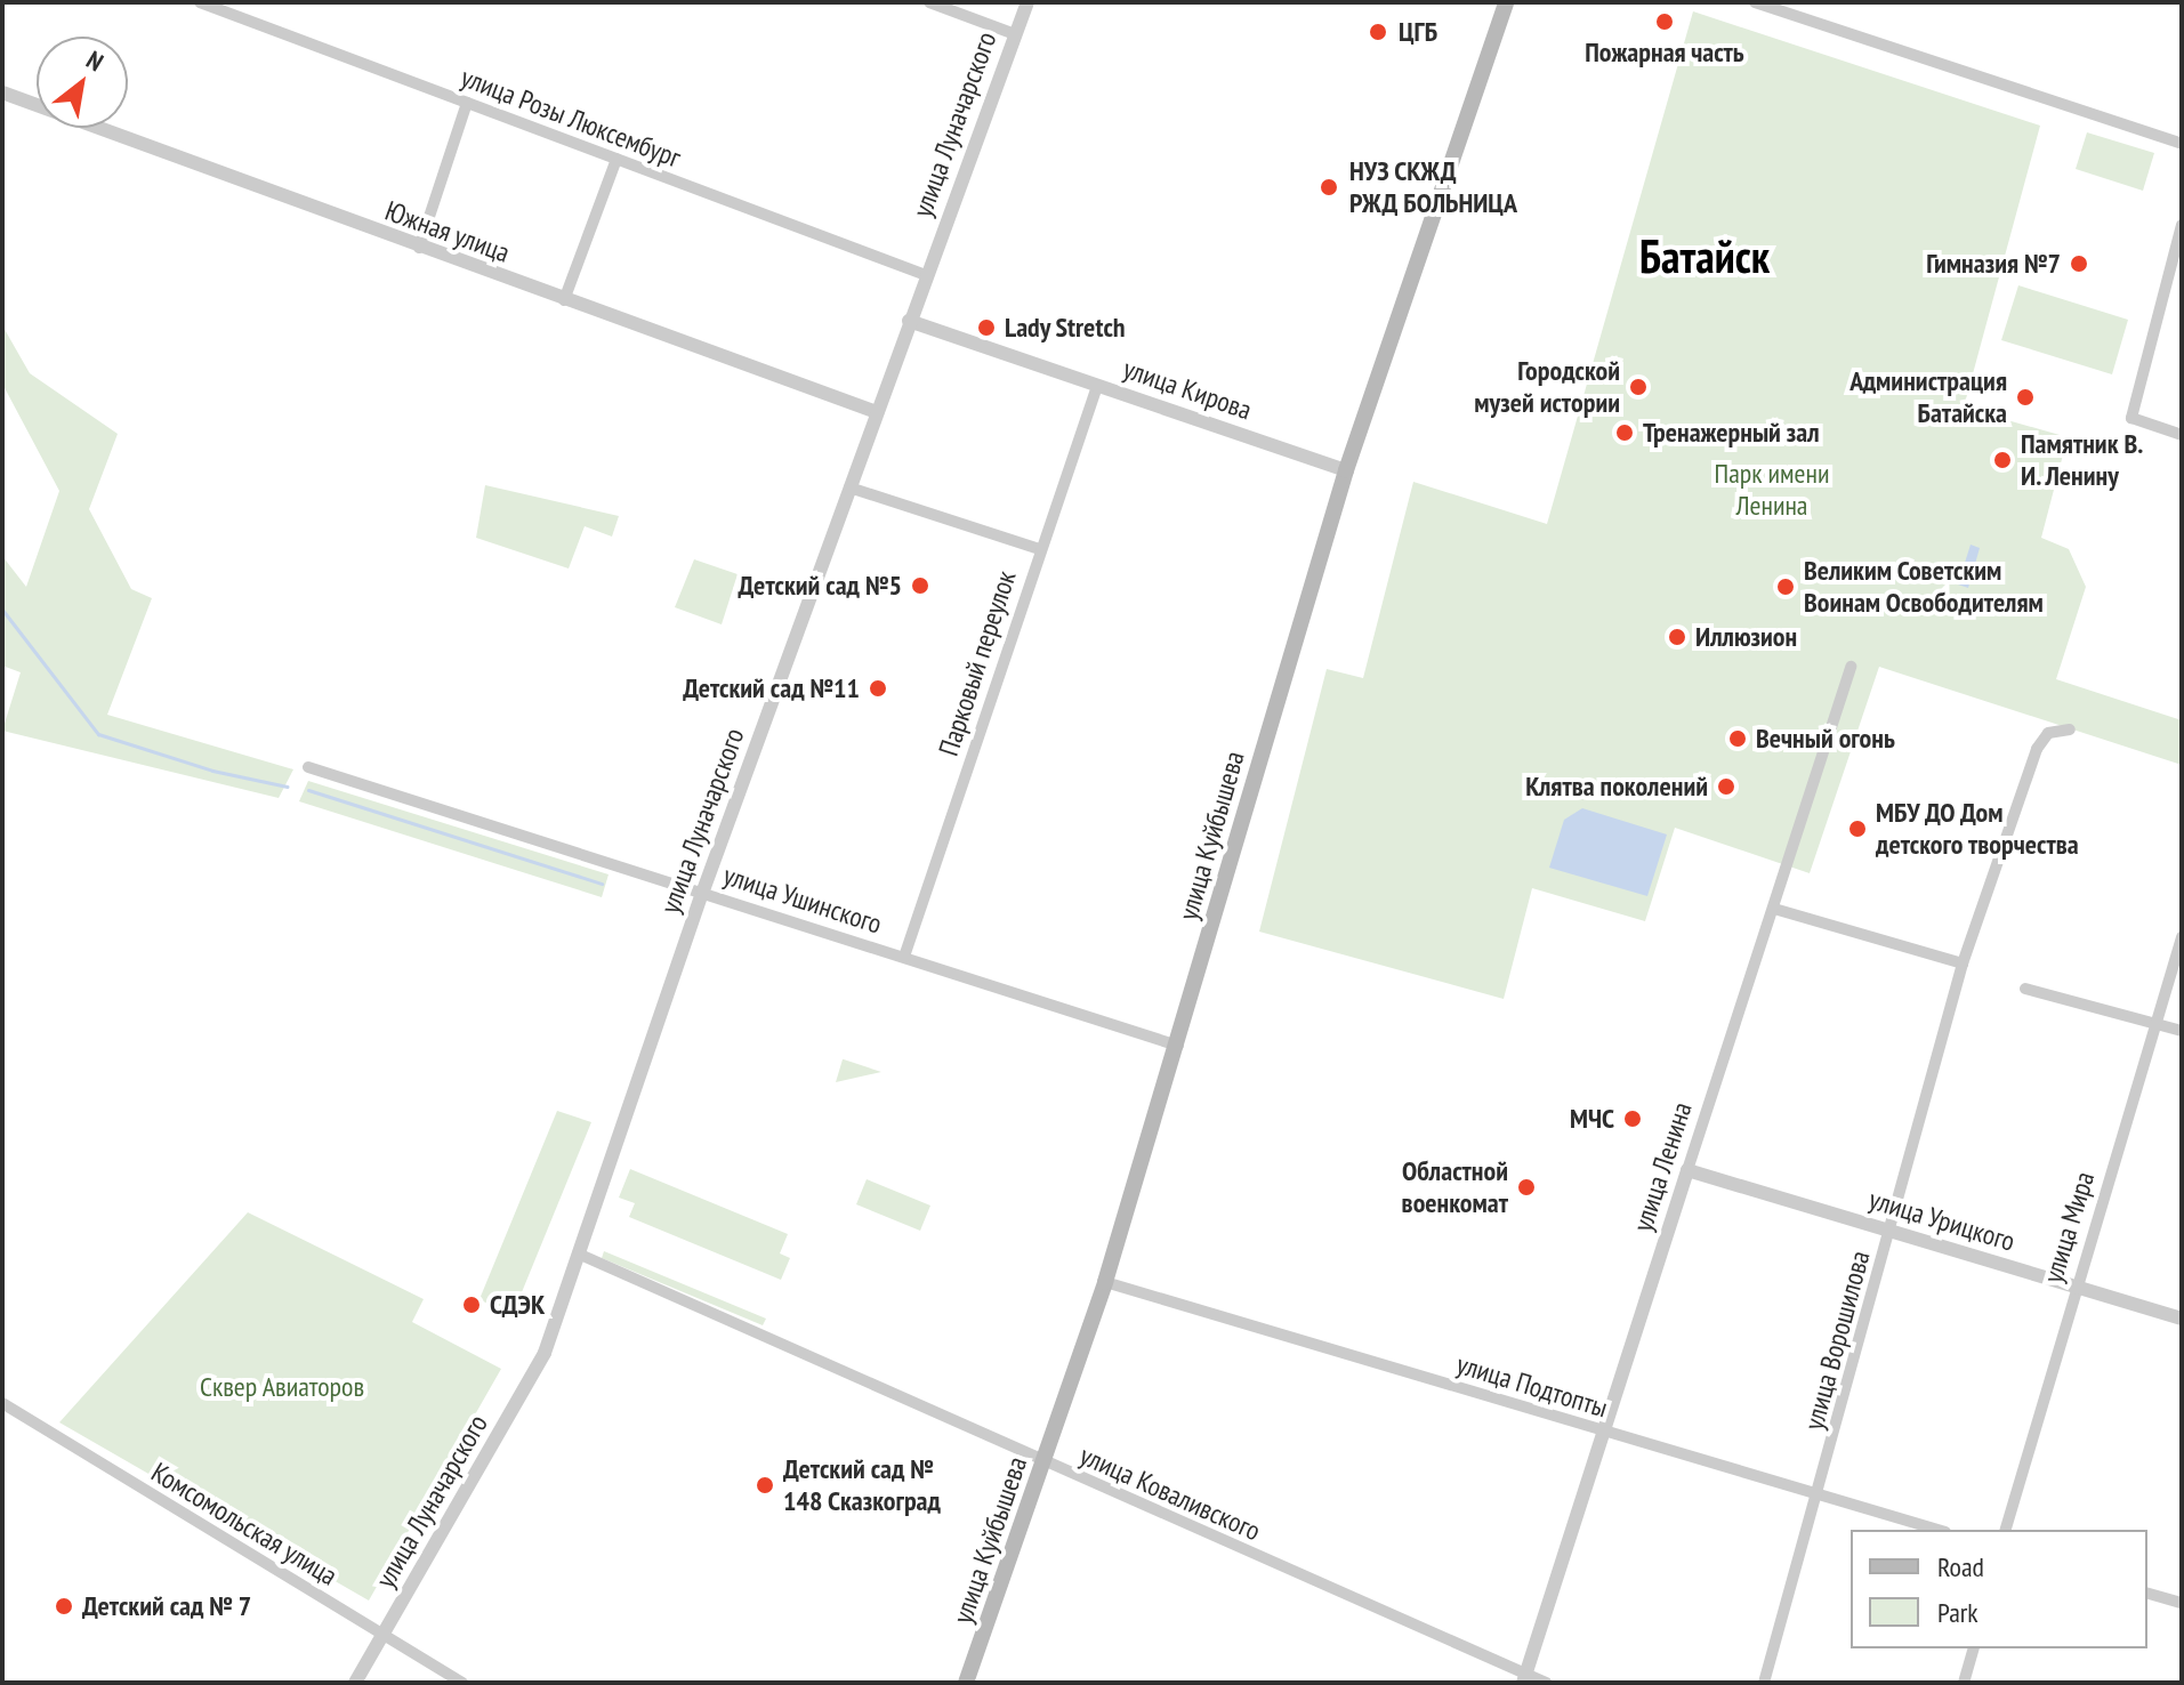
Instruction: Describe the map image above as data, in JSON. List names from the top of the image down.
{
  "streets": {
    "main road": ["улица Куйбышева"],
    "street": [
      "улица Розы Люксембург",
      "улица Луначарского",
      "Южная улица",
      "улица Кирова",
      "Парковый переулок",
      "улица Ушинского",
      "улица Ленина",
      "улица Урицкого",
      "улица Мира",
      "улица Ворошилова",
      "улица Подтопты",
      "улица Коваливского",
      "Комсомольская улица"
    ]
  },
  "crossings": [
    ["улица Розы Люксембург", "улица Луначарского"],
    ["улица Луначарского", "Южная улица"],
    ["улица Луначарского", "улица Кирова"],
    ["улица Луначарского", "улица Ушинского"],
    ["улица Луначарского", "улица Коваливского"],
    ["улица Луначарского", "Комсомольская улица"],
    ["улица Кирова", "Парковый переулок"],
    ["улица Кирова", "улица Куйбышева"],
    ["Парковый переулок", "улица Ушинского"],
    ["улица Куйбышева", "улица Ушинского"],
    ["улица Куйбышева", "улица Подтопты"],
    ["улица Куйбышева", "улица Коваливского"],
    ["улица Ленина", "улица Урицкого"],
    ["улица Ленина", "улица Подтопты"],
    ["улица Ленина", "улица Коваливского"],
    ["улица Урицкого", "улица Мира"],
    ["улица Урицкого", "улица Ворошилова"],
    ["улица Ворошилова", "улица Подтопты"]
  ],
  "districts": ["Батайск"],
  "parks": ["Парк имени Ленина", "Сквер Авиаторов"],
  "places": [
    "Пожарная часть",
    "ЦГБ",
    "НУЗ СКЖД РЖД БОЛЬНИЦА",
    "Гимназия №7",
    "Lady Stretch",
    "Городской музей истории",
    "Администрация Батайска",
    "Тренажерный зал",
    "Памятник В. И. Ленину",
    "Детский сад №5",
    "Великим Советским Воинам Освободителям",
    "Иллюзион",
    "Детский сад №11",
    "Вечный огонь",
    "Клятва поколений",
    "МБУ ДО Дом детского творчества",
    "МЧС",
    "Областной военкомат",
    "СДЭК",
    "Детский сад № 148 Сказкоград",
    "Детский сад № 7"
  ],
  "legend": ["Road", "Park"],
  "north": "top right"
}
